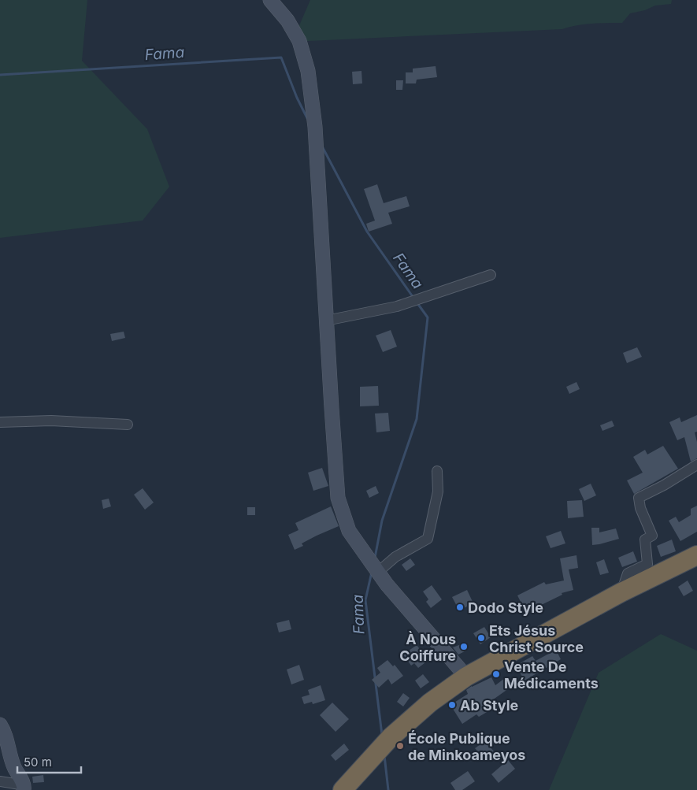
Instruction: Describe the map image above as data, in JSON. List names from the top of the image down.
{
  "water": ["Fama"],
  "places": [
    "Dodo Style",
    "Ets Jésus Christ Source",
    "À Nous Coiffure",
    "Vente De Médicaments",
    "Ab Style",
    "École Publique de Minkoameyos"
  ],
  "scale_bar": "50 m"
}
